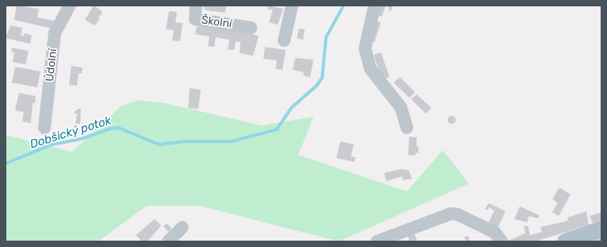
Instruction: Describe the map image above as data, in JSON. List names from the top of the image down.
{
  "streets": {
    "street": ["Školní", "Údolní"]
  },
  "water": ["Dobšický potok"]
}
